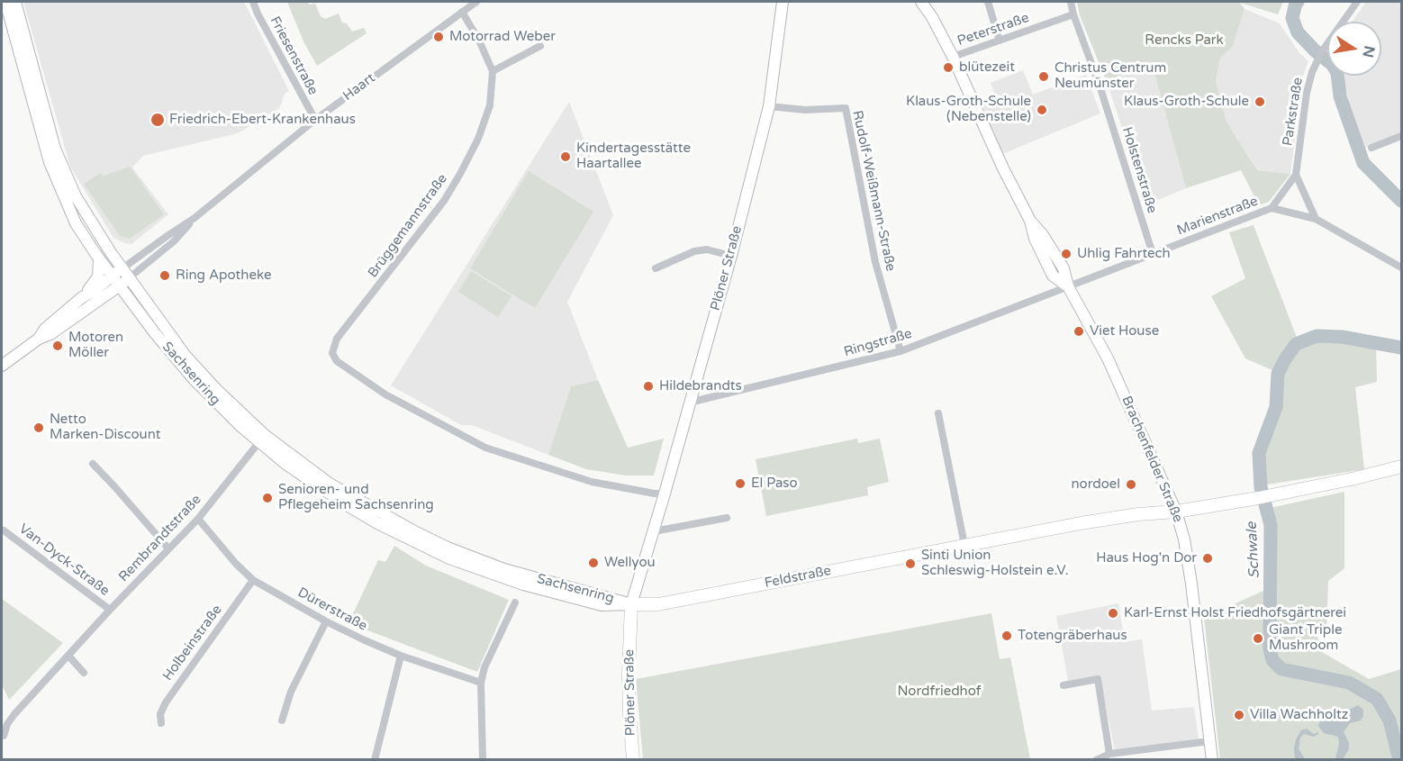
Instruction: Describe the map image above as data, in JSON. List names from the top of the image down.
{
  "streets": {
    "main road": [
      "Haart",
      "Plöner Straße",
      "Sachsenring",
      "Brachenfelder Straße",
      "Feldstraße"
    ],
    "street": [
      "Peterstraße",
      "Friesenstraße",
      "Parkstraße",
      "Holstenstraße",
      "Rudolf-Weißmann-Straße",
      "Marienstraße",
      "Brüggemannstraße",
      "Ringstraße",
      "Rembrandtstraße",
      "Van-Dyck-Straße",
      "Dürerstraße",
      "Holbeinstraße"
    ]
  },
  "crossings": [
    ["Peterstraße", "Holstenstraße"],
    ["Peterstraße", "Brachenfelder Straße"],
    ["Friesenstraße", "Haart"],
    ["Haart", "Brüggemannstraße"],
    ["Haart", "Sachsenring"],
    ["Holstenstraße", "Marienstraße"],
    ["Rudolf-Weißmann-Straße", "Plöner Straße"],
    ["Rudolf-Weißmann-Straße", "Ringstraße"],
    ["Marienstraße", "Ringstraße"],
    ["Marienstraße", "Brachenfelder Straße"],
    ["Brüggemannstraße", "Plöner Straße"],
    ["Plöner Straße", "Ringstraße"],
    ["Plöner Straße", "Sachsenring"],
    ["Plöner Straße", "Feldstraße"],
    ["Ringstraße", "Brachenfelder Straße"],
    ["Sachsenring", "Rembrandtstraße"],
    ["Sachsenring", "Feldstraße"],
    ["Brachenfelder Straße", "Feldstraße"],
    ["Rembrandtstraße", "Van-Dyck-Straße"],
    ["Rembrandtstraße", "Dürerstraße"],
    ["Dürerstraße", "Holbeinstraße"]
  ],
  "water": ["Schwale"],
  "parks": ["Rencks Park", "Nordfriedhof"],
  "places": [
    "Motorrad Weber",
    "blütezeit",
    "Christus Centrum Neumünster",
    "Klaus-Groth-Schule",
    "Klaus-Groth-Schule (Nebenstelle)",
    "Friedrich-Ebert-Krankenhaus",
    "Kindertagesstätte Haartallee",
    "Uhlig Fahrtech",
    "Ring Apotheke",
    "Viet House",
    "Motoren Möller",
    "Hildebrandts",
    "Netto Marken-Discount",
    "El Paso",
    "nordoel",
    "Senioren- und Pflegeheim Sachsenring",
    "Haus Hog'n Dor",
    "Wellyou",
    "Sinti Union Schleswig-Holstein e.V.",
    "Karl-Ernst Holst Friedhofsgärtnerei",
    "Totengräberhaus",
    "Giant Triple Mushroom",
    "Villa Wachholtz"
  ],
  "north": "right"
}
